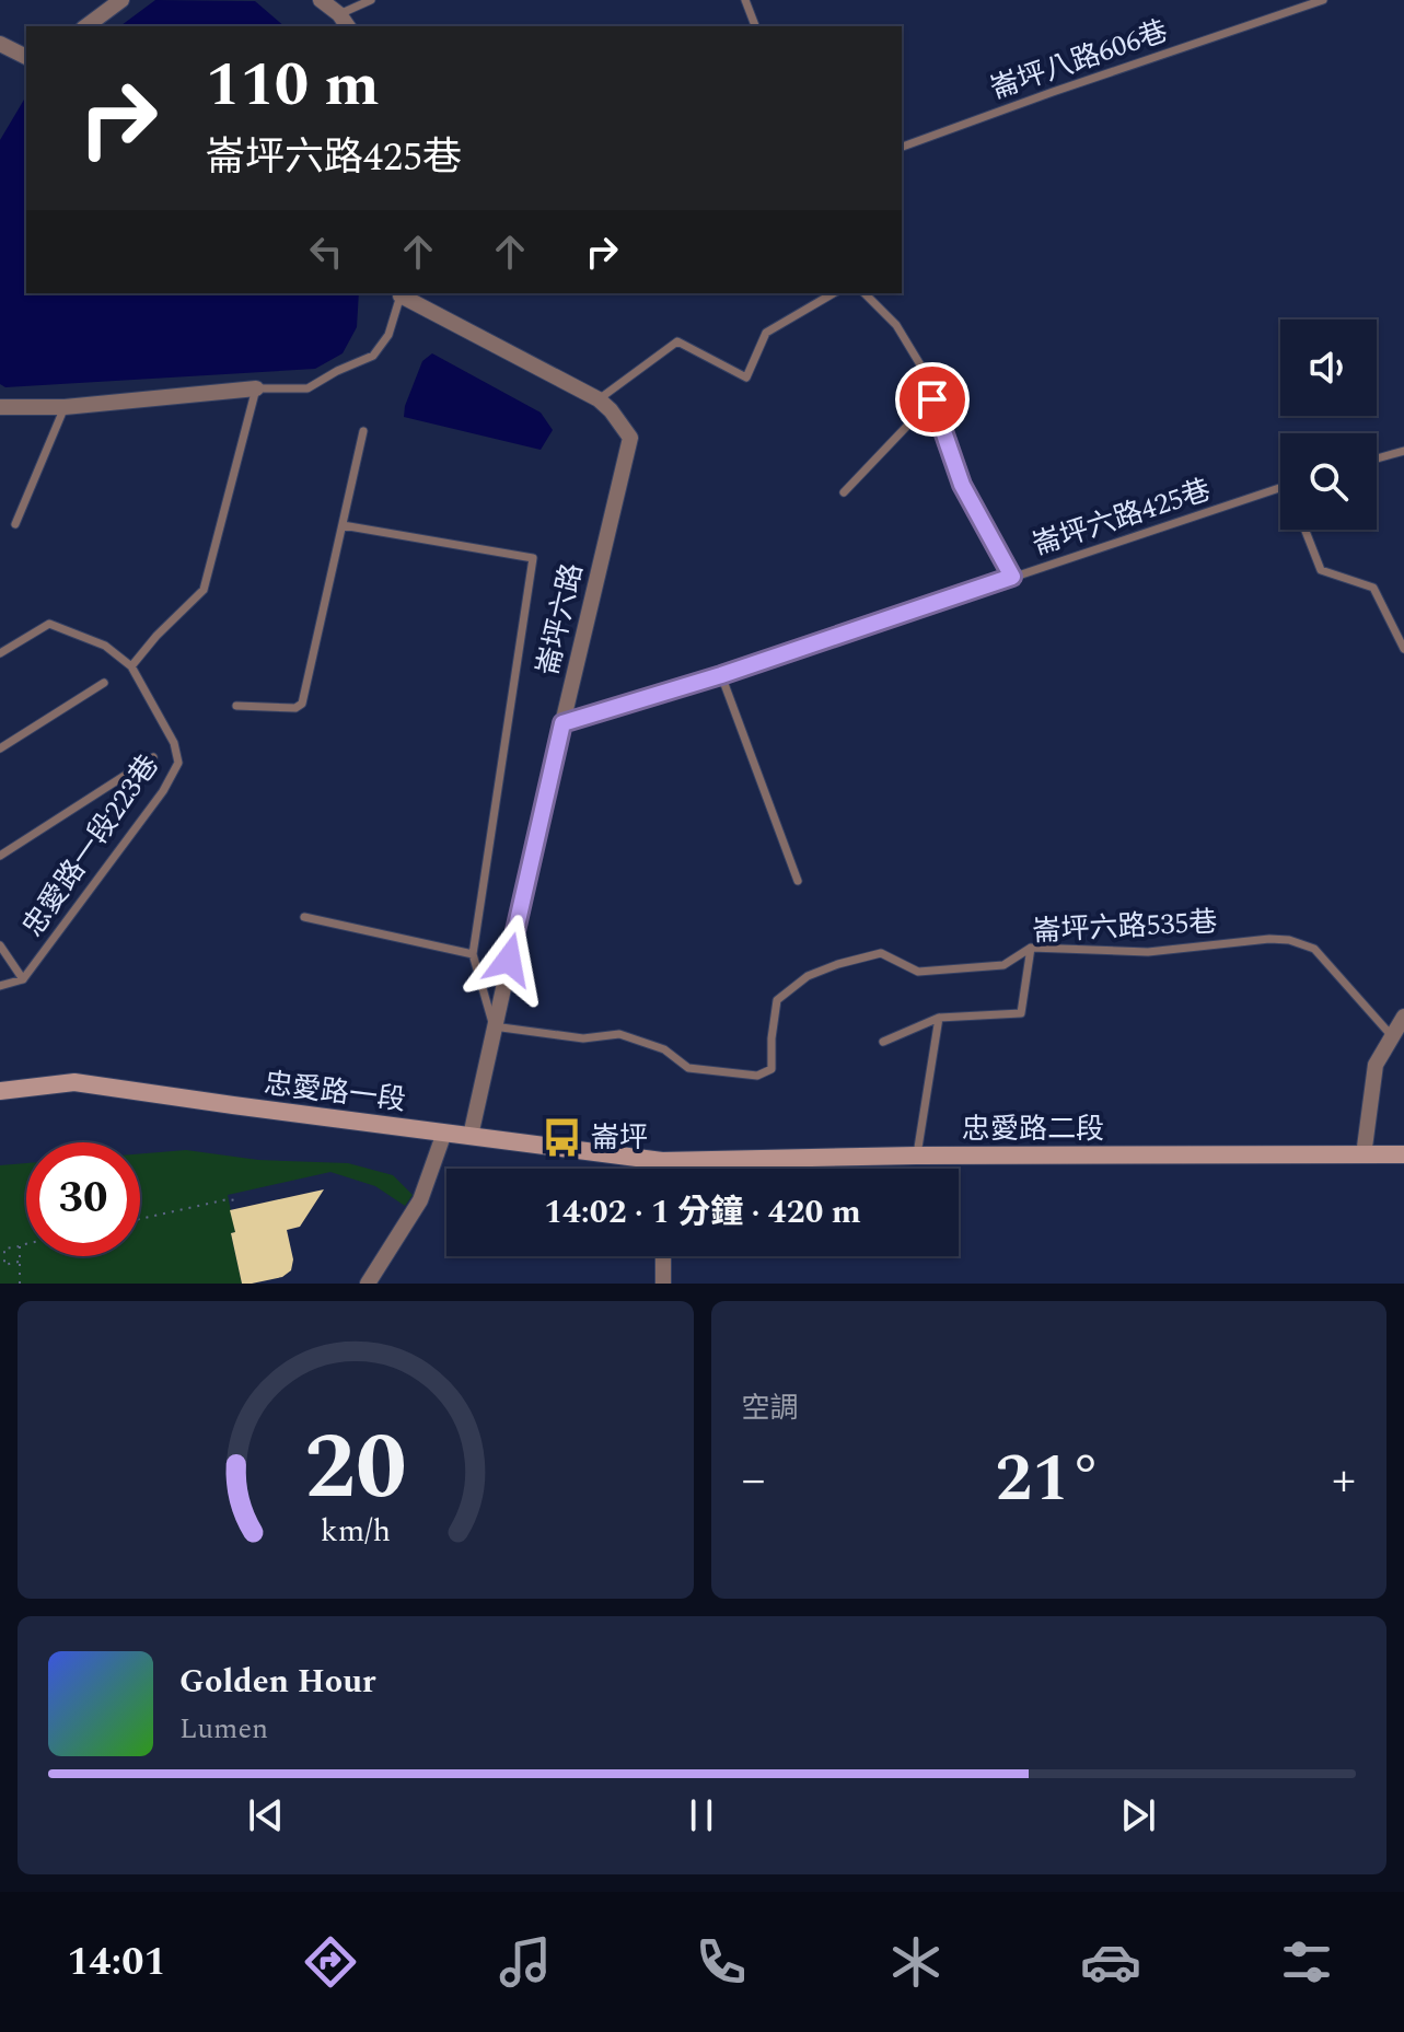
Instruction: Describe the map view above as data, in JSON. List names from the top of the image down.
{
  "streets": {
    "main road": ["忠愛路一段", "忠愛路二段"],
    "street": ["崙坪六路"],
    "lane": [
      "崙坪八路606巷",
      "崙坪六路425巷",
      "忠愛路一段223巷",
      "崙坪六路535巷"
    ]
  },
  "crossings": [
    ["崙坪六路425巷", "崙坪六路"],
    ["崙坪六路", "崙坪六路535巷"],
    ["崙坪六路", "忠愛路一段"],
    ["忠愛路一段", "忠愛路二段"]
  ],
  "places": {
    "bus stop": ["崙坪"]
  },
  "page": {
    "turn": ["110 m", "崙坪六路425巷"],
    "limit": "30",
    "trip": "14:02 · 1 分鐘 · 420 m",
    "tile": "空調",
    "heat": ["−", "21°", "+"],
    "song": ["Golden Hour", "Lumen"],
    "tabs": "14:01",
    "gauge": ["20", "km/h"]
  }
}
